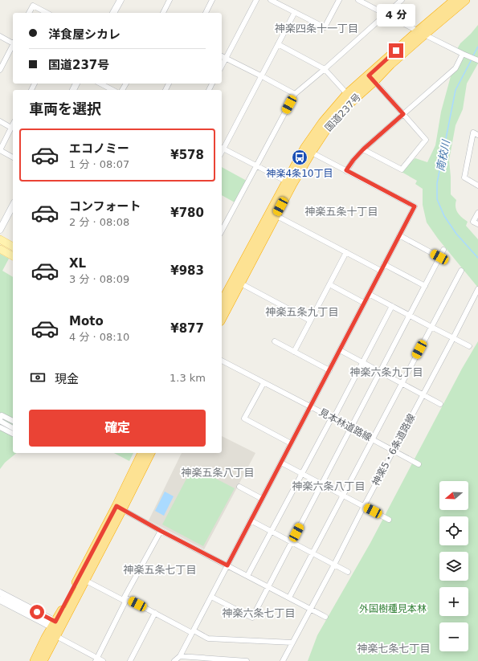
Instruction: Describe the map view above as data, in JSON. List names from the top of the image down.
{
  "streets": {
    "highway": ["国道237号"],
    "street": ["見本林道路線", "神楽5・6条道路線"]
  },
  "crossings": [
    ["見本林道路線", "神楽5・6条道路線"]
  ],
  "districts": [
    "神楽四条十一丁目",
    "神楽五条十丁目",
    "神楽五条九丁目",
    "神楽六条九丁目",
    "神楽五条八丁目",
    "神楽六条八丁目",
    "神楽五条七丁目",
    "神楽六条七丁目",
    "神楽七条七丁目"
  ],
  "water": ["南校川"],
  "parks": ["外国樹種見本林"],
  "places": {
    "bus stop": ["神楽4条10丁目"]
  },
  "north": "left",
  "page": {
    "bubble": "4 分",
    "banner": ["洋食屋シカレ", "国道237号"],
    "heading": "車両を選択",
    "list": [
      {
        "name": "エコノミー",
        "note": "1 分 · 08:07",
        "value": "¥578"
      },
      {
        "name": "コンフォート",
        "note": "2 分 · 08:08",
        "value": "¥780"
      },
      {
        "name": "XL",
        "note": "3 分 · 08:09",
        "value": "¥983"
      },
      {
        "name": "Moto",
        "note": "4 分 · 08:10",
        "value": "¥877"
      }
    ],
    "pay": ["現金", "1.3 km"],
    "buttons": "確定",
    "map_buttons": ["+", "−"]
  }
}
